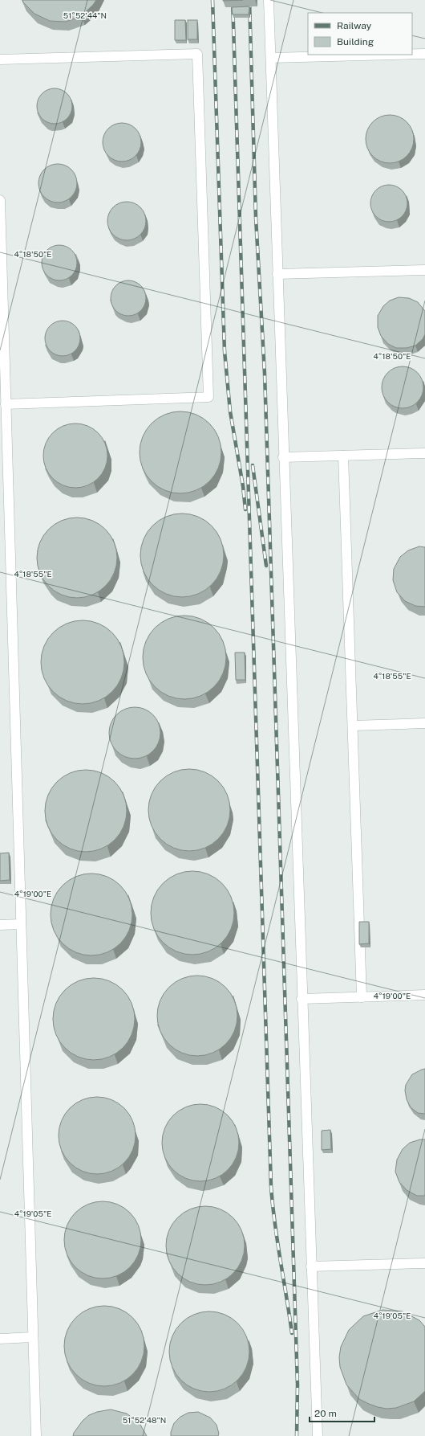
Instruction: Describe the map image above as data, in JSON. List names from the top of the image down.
{
  "legend": ["Railway", "Building"],
  "scale_bar": "20 m",
  "coordinates": [
    "51°52'44\"N",
    "4°18'50\"E",
    "4°18'55\"E",
    "4°19'00\"E",
    "4°19'05\"E",
    "51°52'48\"N"
  ]
}
